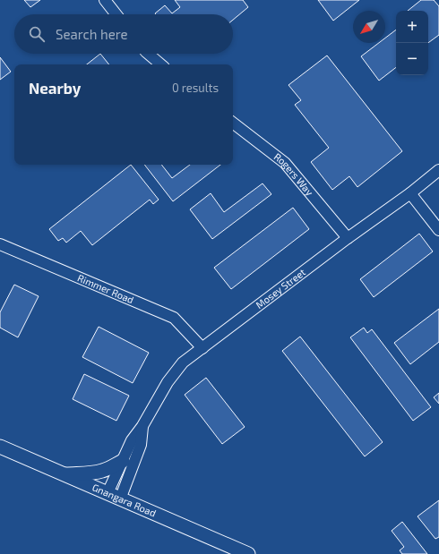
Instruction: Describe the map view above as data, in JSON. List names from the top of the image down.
{
  "streets": {
    "main road": ["Gnangara Road"],
    "street": ["Rogers Way", "Rimmer Road", "Mosey Street"]
  },
  "crossings": [
    ["Rogers Way", "Mosey Street"],
    ["Rimmer Road", "Mosey Street"],
    ["Mosey Street", "Gnangara Road"]
  ],
  "north": "bottom left",
  "page": {
    "map_buttons": ["+", "−"],
    "search": "Search here",
    "heading": ["Nearby", "0 results"]
  }
}
